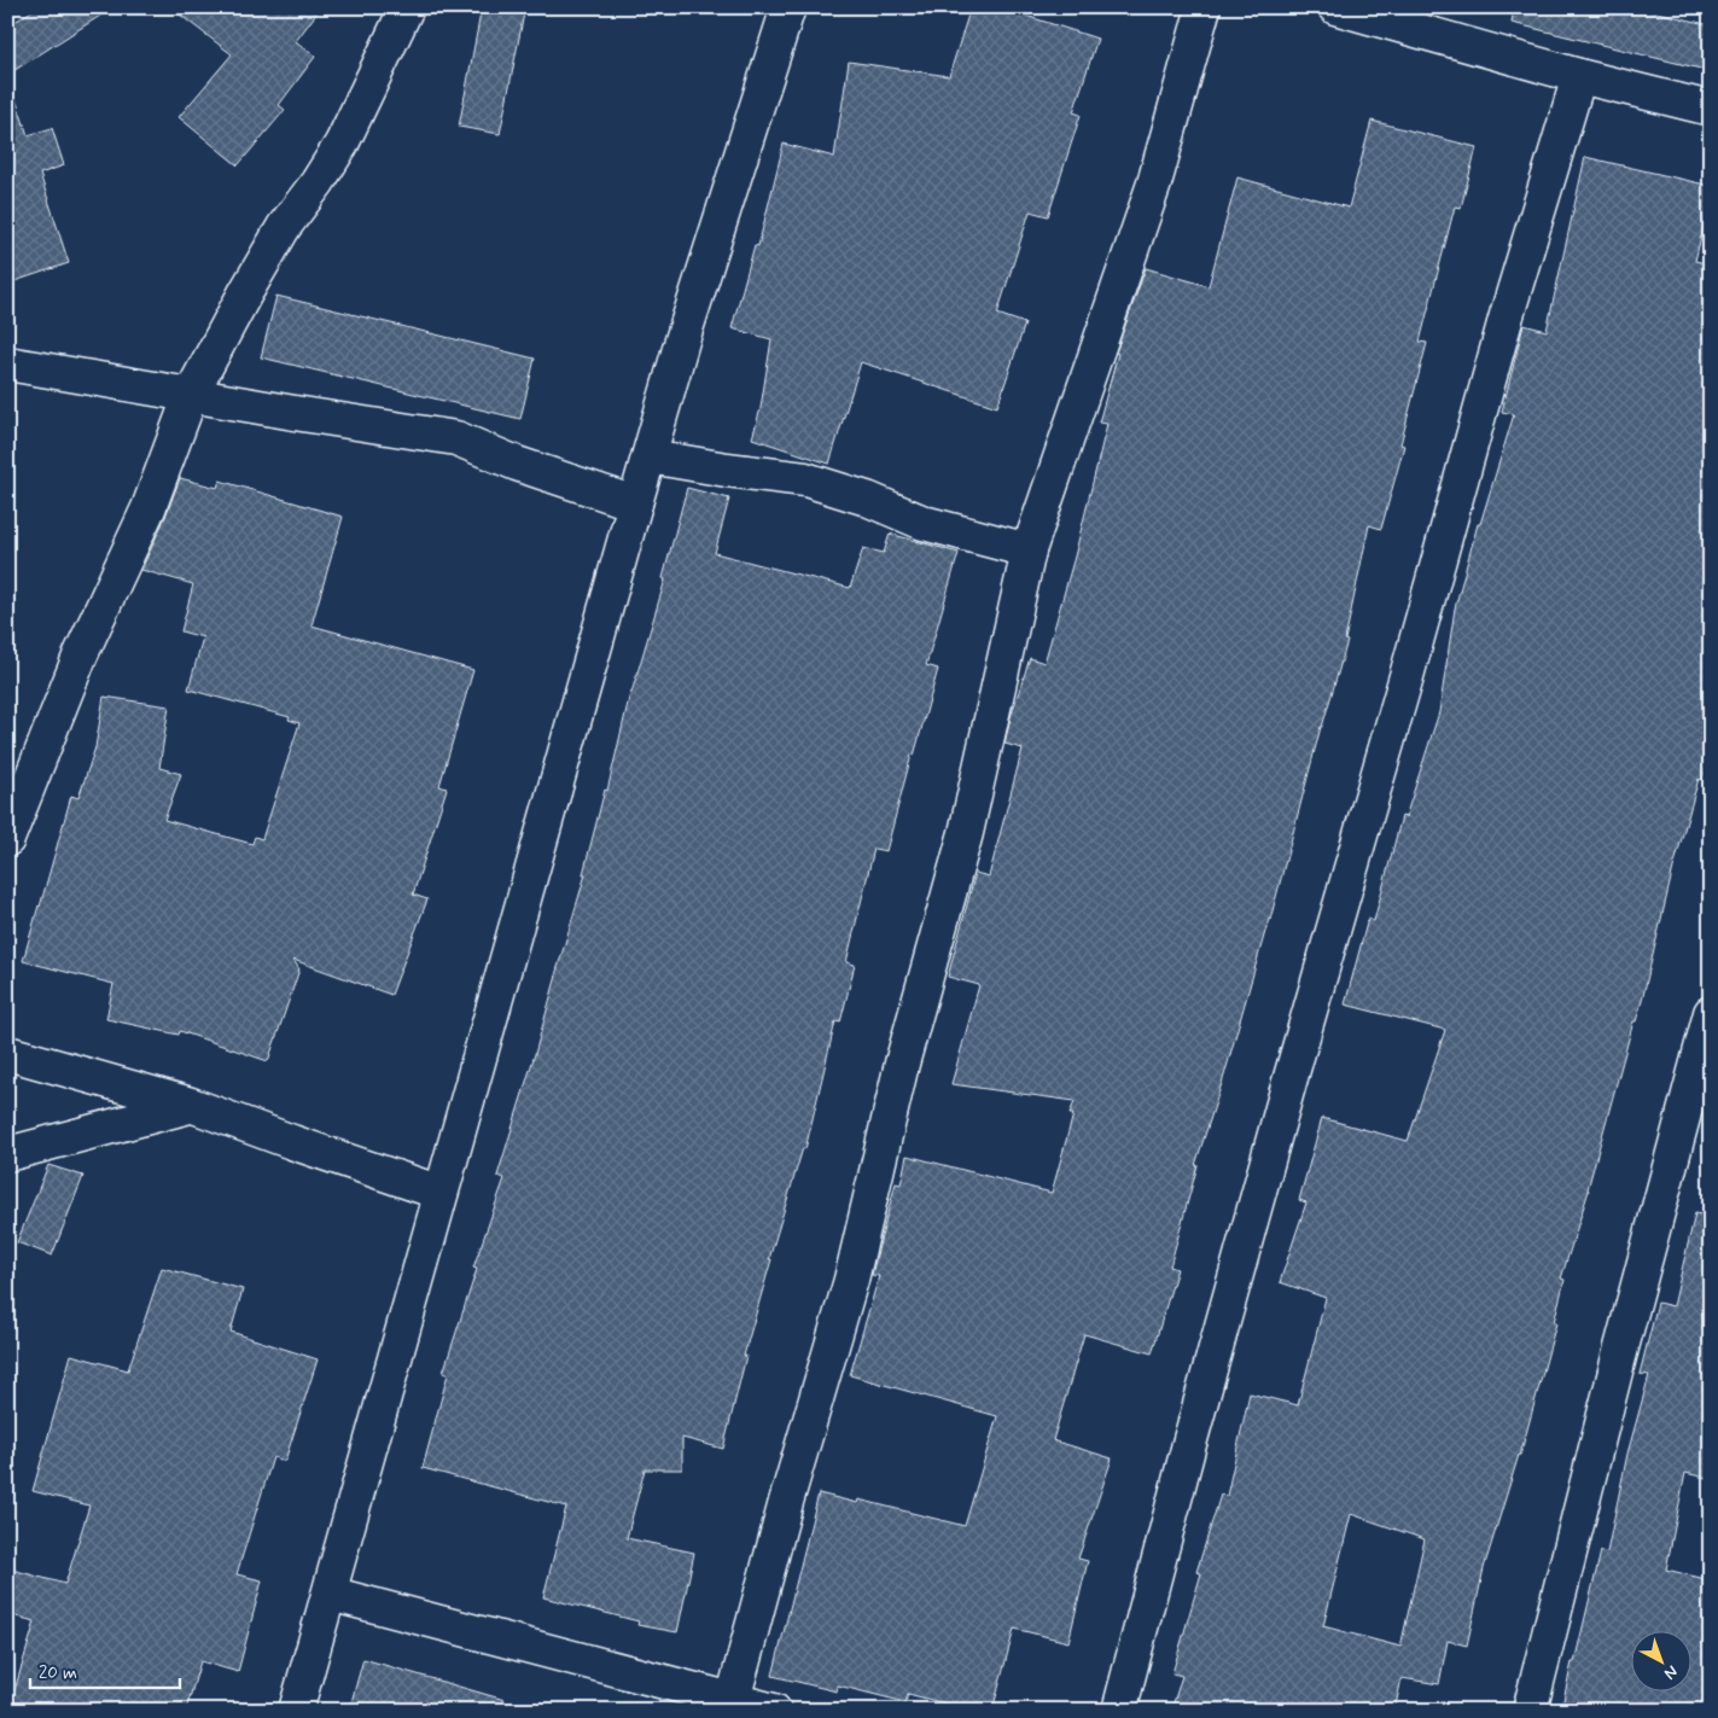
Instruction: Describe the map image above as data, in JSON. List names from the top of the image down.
{
  "scale_bar": "20 m",
  "north": "bottom right"
}
